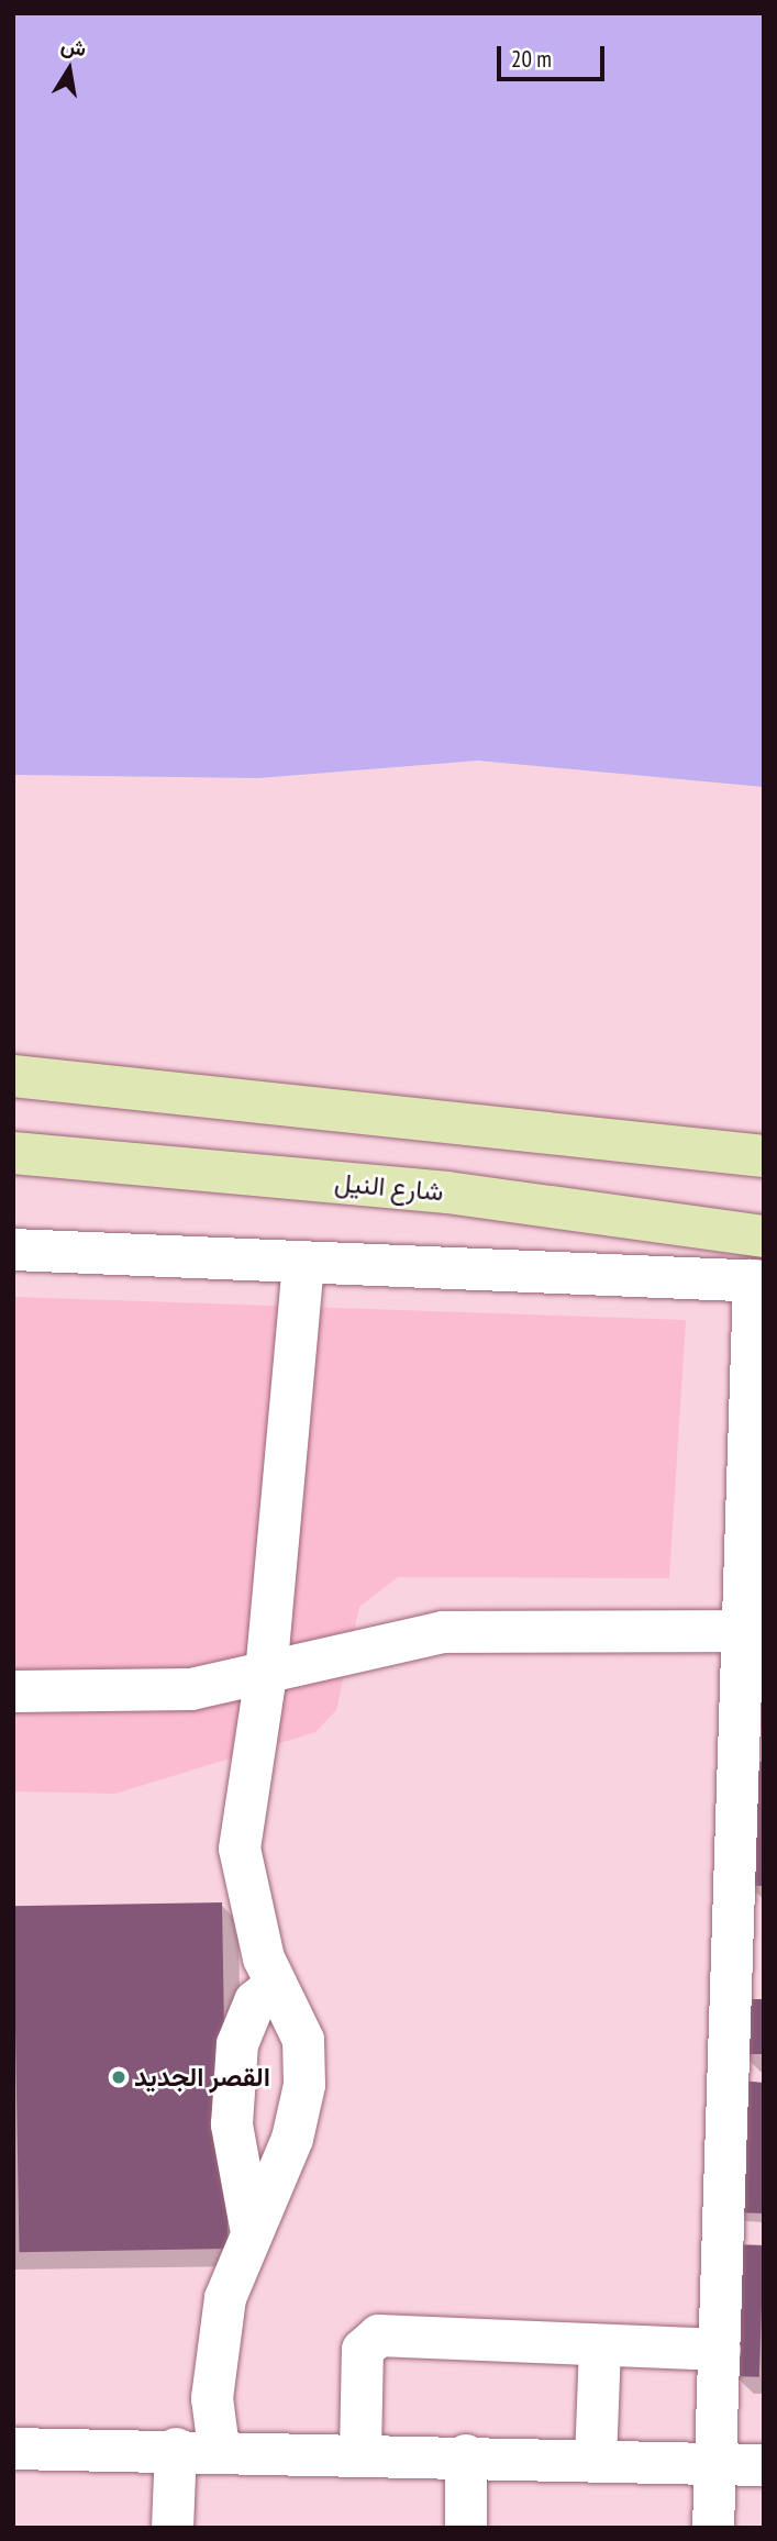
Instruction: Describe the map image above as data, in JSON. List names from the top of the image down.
{
  "streets": {
    "main road": ["شارع النيل"]
  },
  "places": ["القصر الجديد"],
  "scale_bar": "20 m",
  "north": "top"
}
